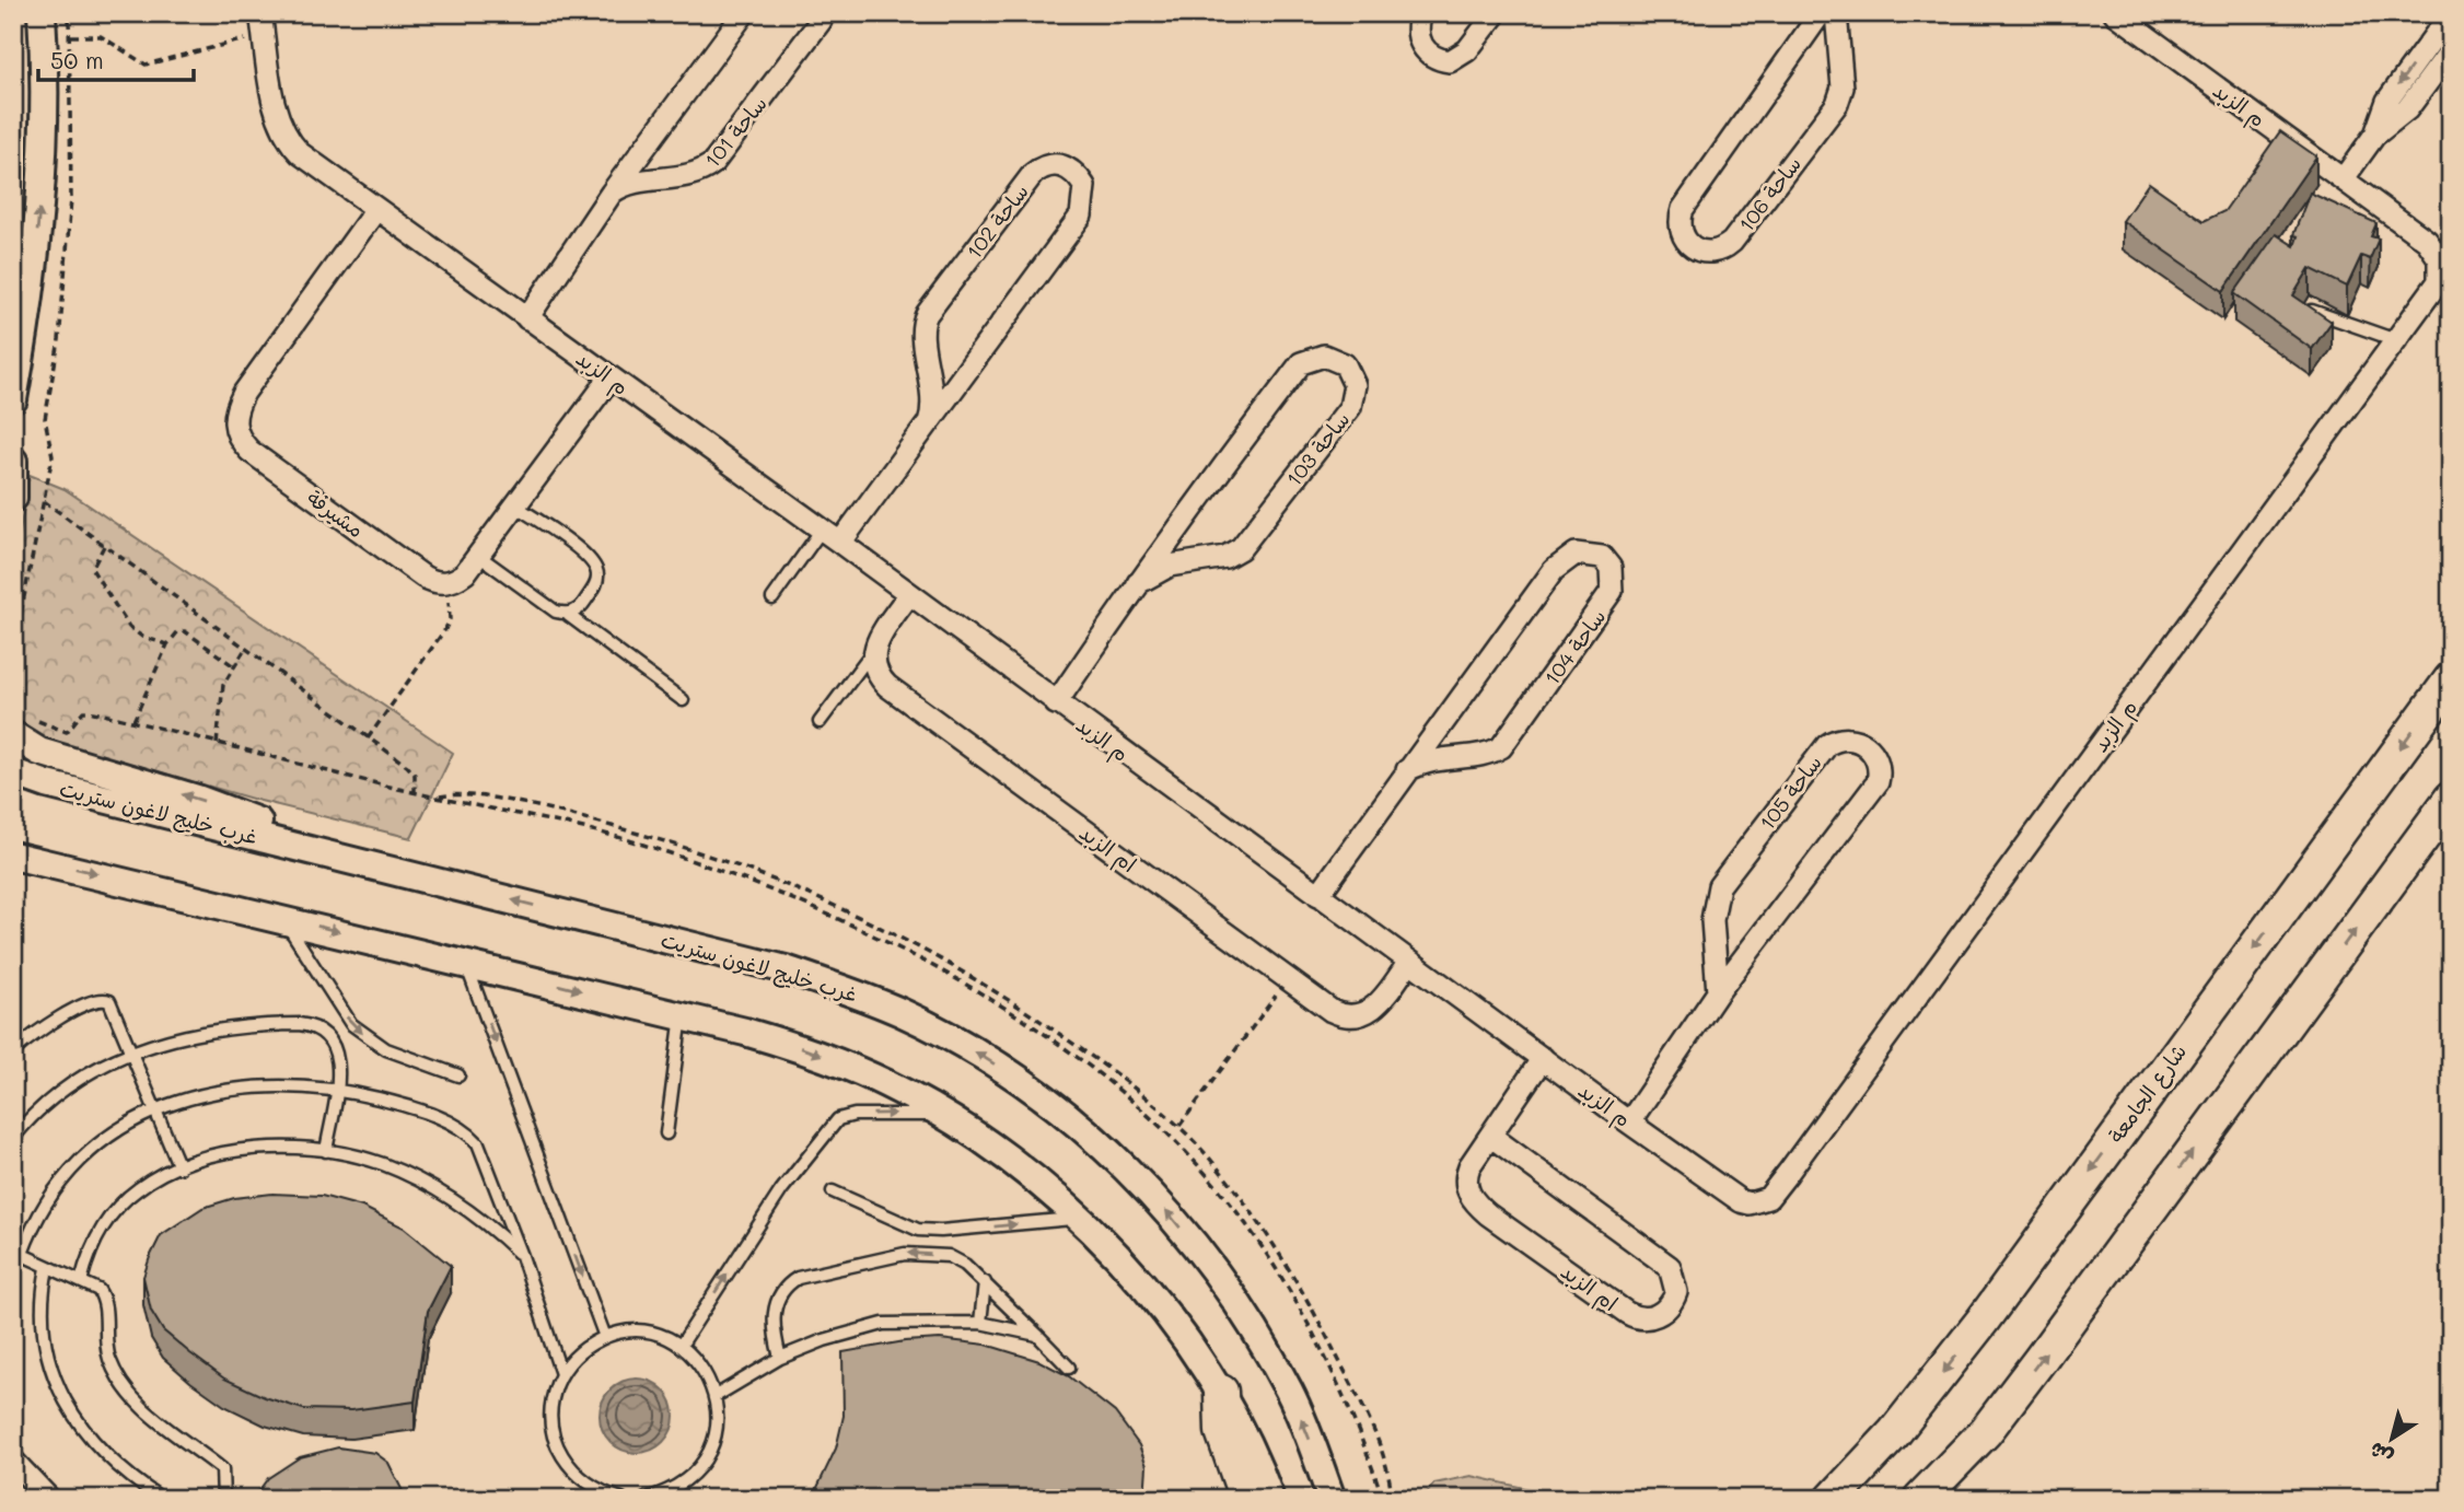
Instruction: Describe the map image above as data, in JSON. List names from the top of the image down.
{
  "streets": {
    "main road": ["شارع الجامعة"],
    "street": [
      "م الزبد",
      "ساحة 101",
      "ساحة 106",
      "ساحة 102",
      "ساحة 103",
      "مشيرفة",
      "ساحة 104",
      "ساحة 105",
      "غرب خليج لاغون ستريت",
      "ام الزبد"
    ]
  },
  "crossings": [
    ["م الزبد", "ساحة 102"],
    ["م الزبد", "ساحة 103"],
    ["م الزبد", "مشيرفة"],
    ["م الزبد", "ساحة 104"],
    ["م الزبد", "ساحة 105"],
    ["م الزبد", "ام الزبد"]
  ],
  "scale_bar": "50 m",
  "north": "bottom left"
}
